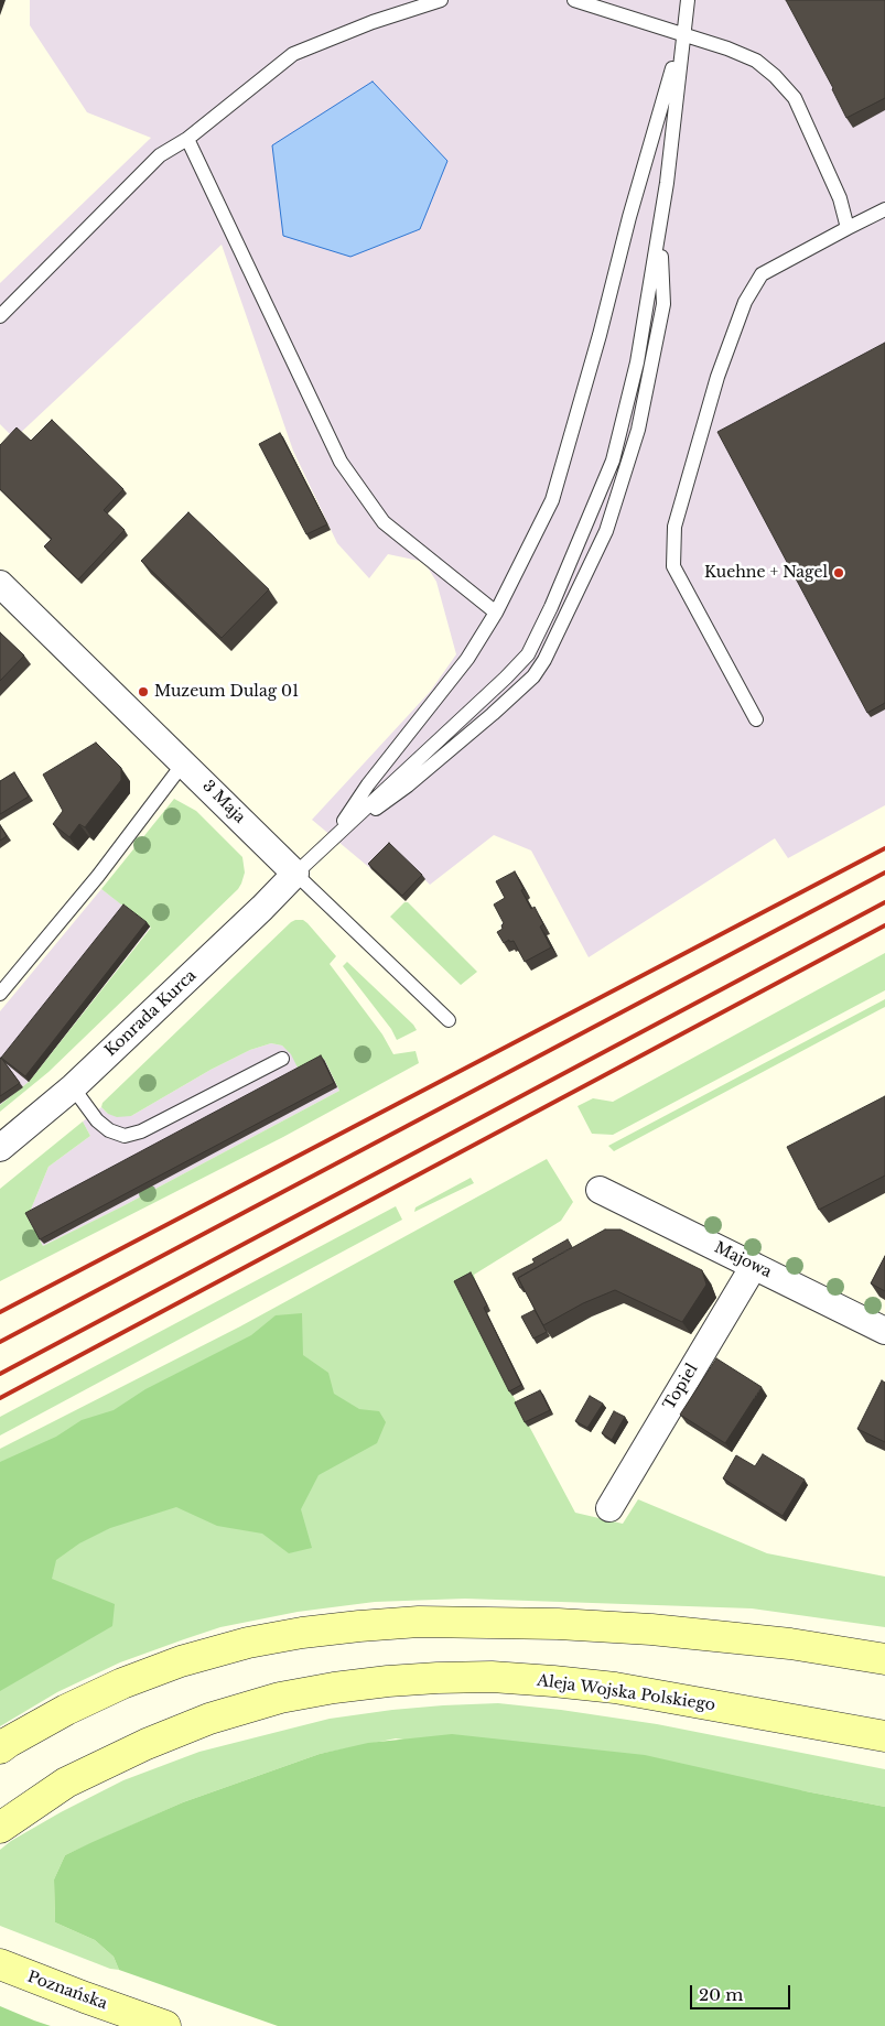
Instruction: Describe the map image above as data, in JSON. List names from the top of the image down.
{
  "streets": {
    "main road": ["Aleja Wojska Polskiego", "Poznańska"],
    "street": [
      "3 Maja",
      "Konrada Kurca",
      "Majowa",
      "Topiel"
    ]
  },
  "crossings": [
    ["3 Maja", "Konrada Kurca"],
    ["Majowa", "Topiel"]
  ],
  "places": ["Kuehne + Nagel", "Muzeum Dulag 01"],
  "scale_bar": "20 m"
}
